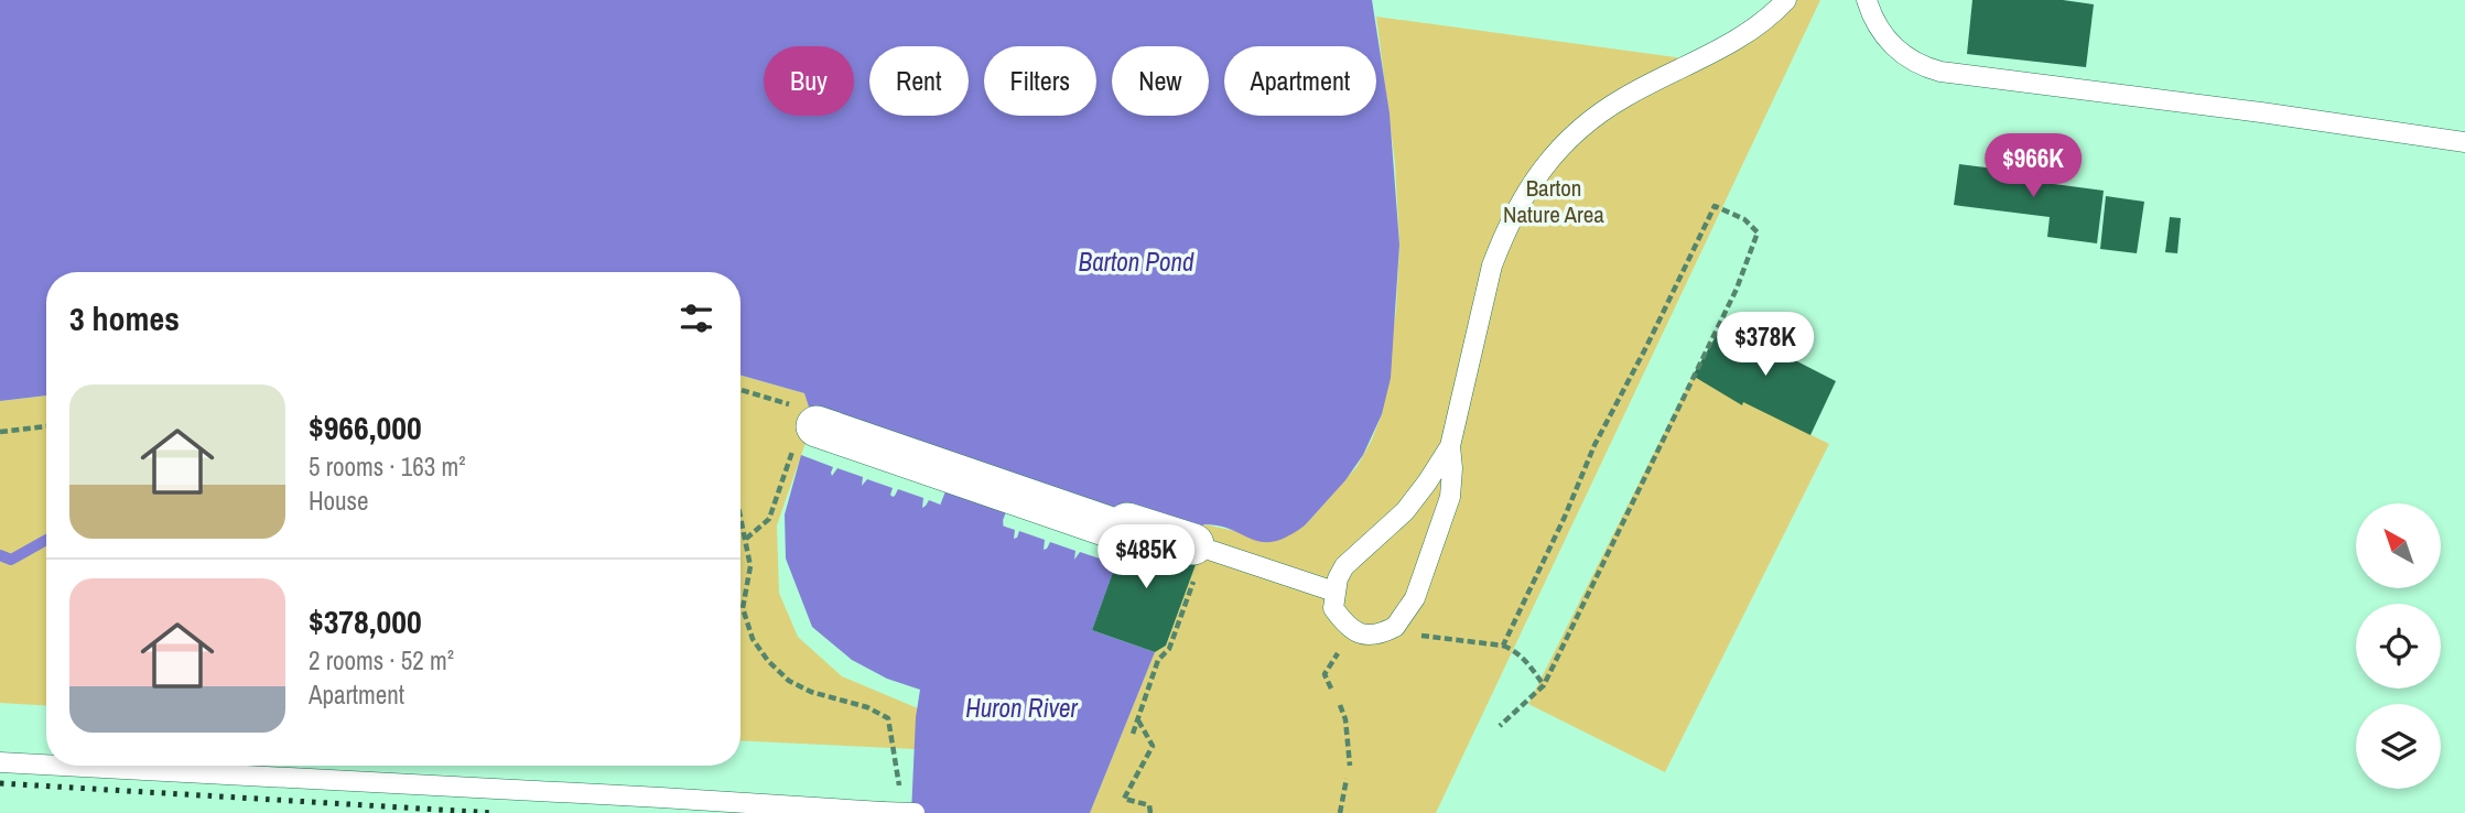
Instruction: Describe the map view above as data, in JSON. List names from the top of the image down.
{
  "water": ["Barton Pond", "Huron River"],
  "parks": ["Barton Nature Area"],
  "north": "top left",
  "page": {
    "chip": [
      "Buy",
      "Rent",
      "Filters",
      "New",
      "Apartment"
    ],
    "price": ["$966K", "$378K", "$485K"],
    "heading": "3 homes",
    "list": [
      {
        "name": "$966,000",
        "note": "5 rooms · 163 m² · House"
      },
      {
        "name": "$378,000",
        "note": "2 rooms · 52 m² · Apartment"
      }
    ]
  }
}
